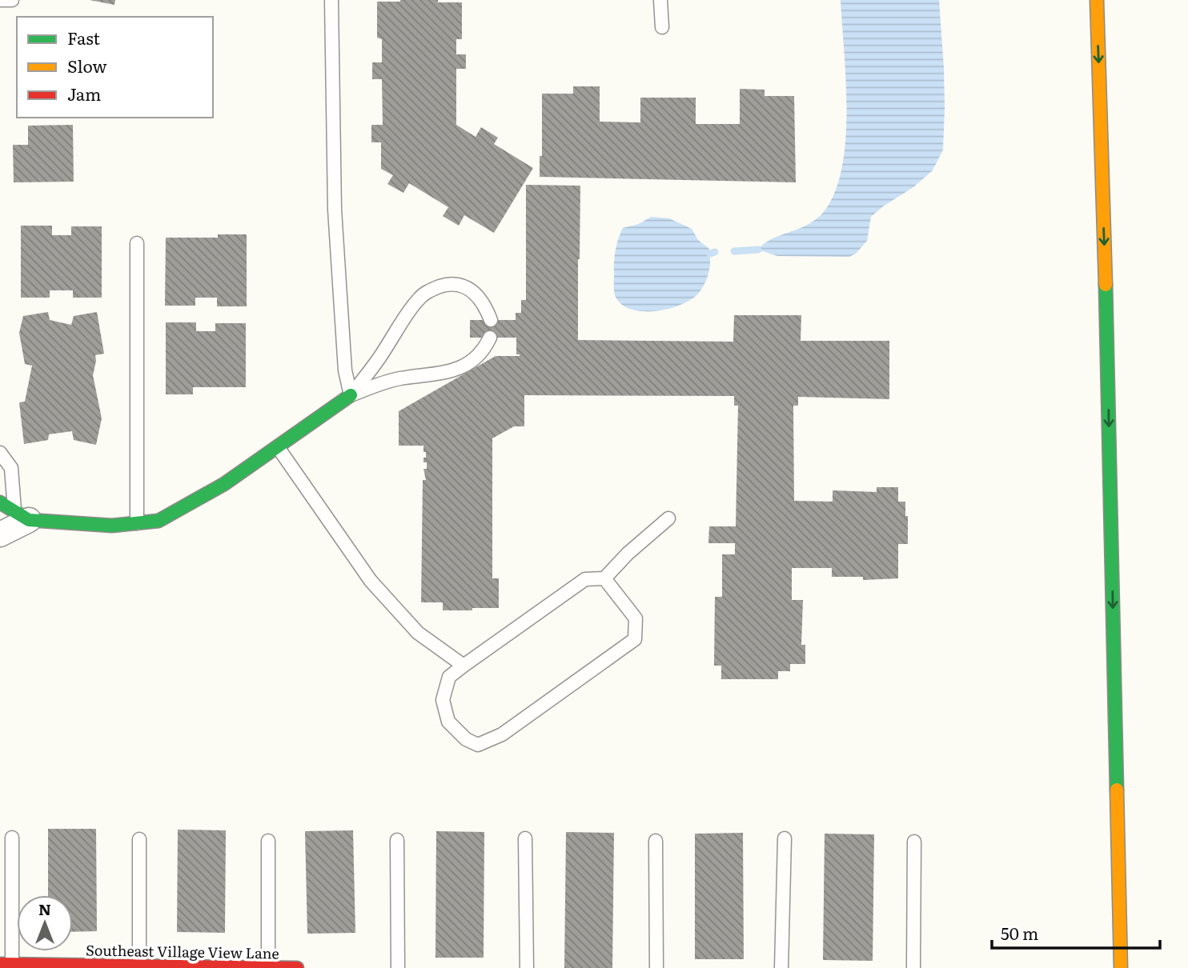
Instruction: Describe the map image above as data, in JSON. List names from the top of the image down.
{
  "streets": {
    "main road": ["Southeast Village View Lane"]
  },
  "legend": ["Fast", "Slow", "Jam"],
  "scale_bar": "50 m",
  "north": "top"
}
